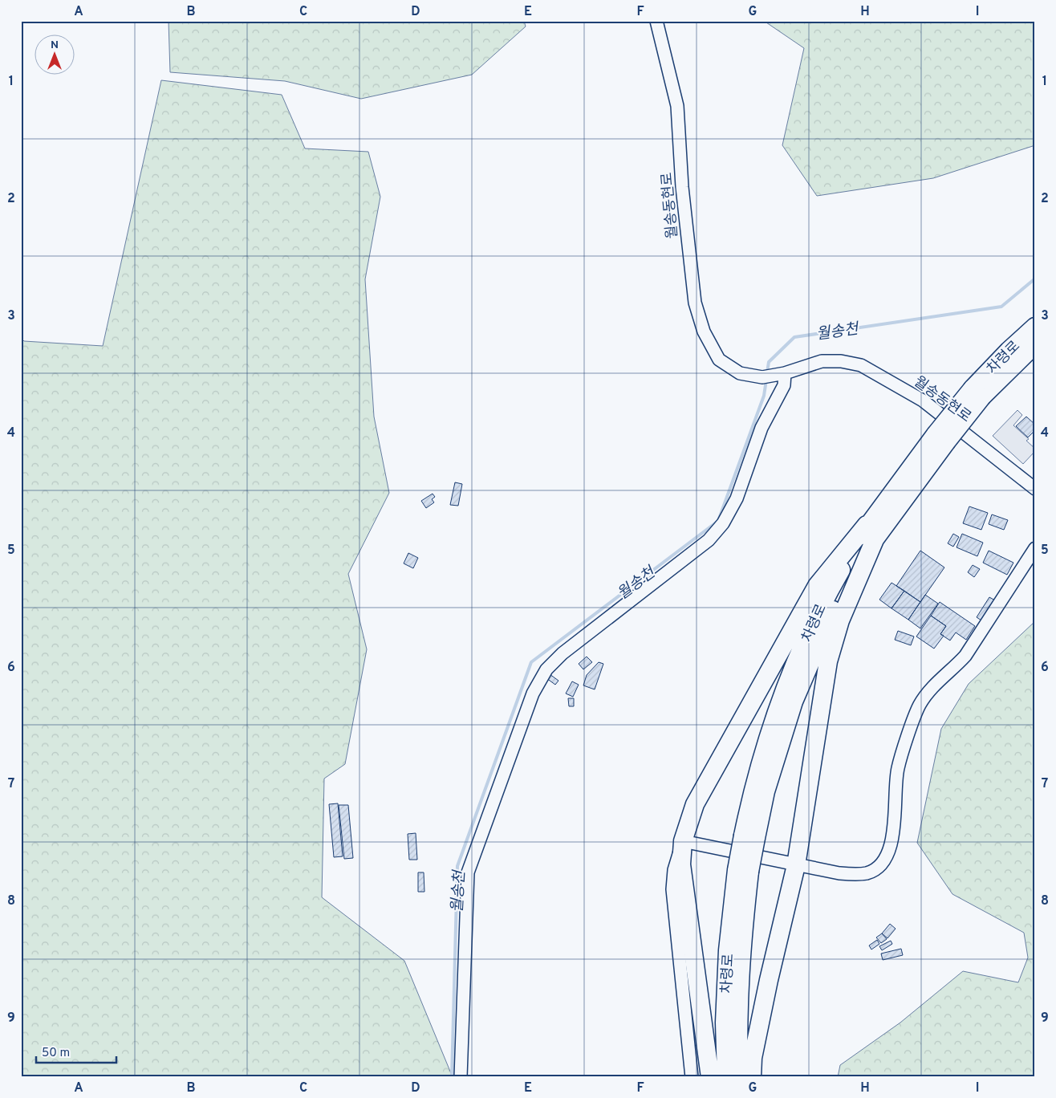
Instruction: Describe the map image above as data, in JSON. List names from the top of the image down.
{
  "streets": {
    "highway": ["차령로"],
    "street": ["월송동현로"]
  },
  "water": ["월송천"],
  "scale_bar": "50 m",
  "north": "top",
  "grid": {
    "columns": [
      "A",
      "B",
      "C",
      "D",
      "E",
      "F",
      "G",
      "H",
      "I"
    ],
    "rows": [
      "1",
      "2",
      "3",
      "4",
      "5",
      "6",
      "7",
      "8",
      "9"
    ]
  }
}
